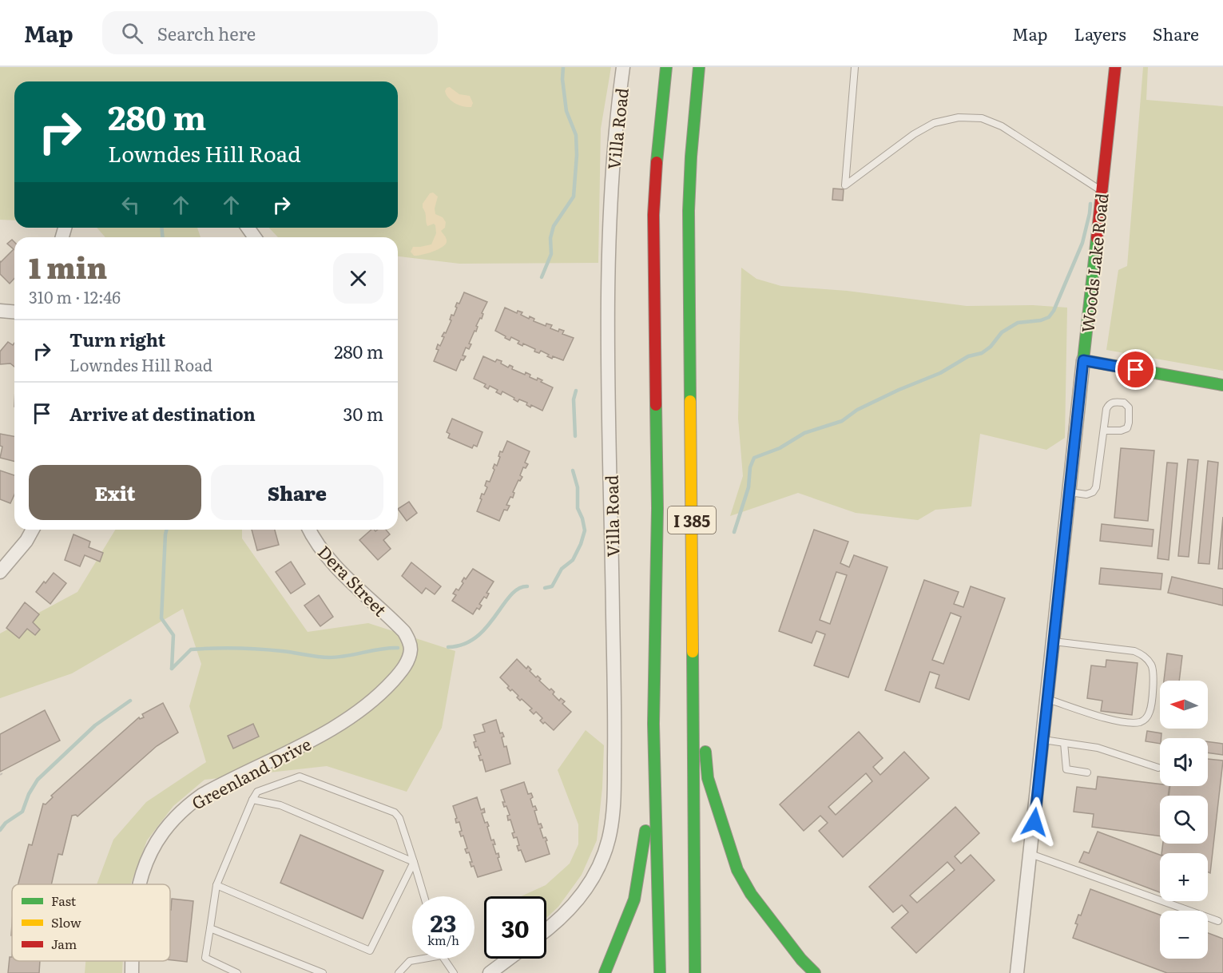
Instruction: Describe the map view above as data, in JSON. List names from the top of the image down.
{
  "streets": {
    "main road": ["Woods Lake Road", "I 385"],
    "street": ["Villa Road", "Dera Street", "Greenland Drive"]
  },
  "crossings": [
    ["Dera Street", "Greenland Drive"]
  ],
  "legend": ["Fast", "Slow", "Jam"],
  "north": "left",
  "page": {
    "header": "Map",
    "search": "Search here",
    "nav": ["Map", "Layers", "Share"],
    "turn": ["280 m", "Lowndes Hill Road"],
    "heading": ["1 min", "310 m · 12:46"],
    "list": [
      {
        "name": "Turn right",
        "note": "Lowndes Hill Road",
        "value": "280 m"
      },
      {
        "name": "Arrive at destination",
        "value": "30 m"
      }
    ],
    "buttons": ["Exit", "Share"],
    "map_buttons": ["+", "−"],
    "speed": "23 km/h",
    "limit": "30"
  }
}
